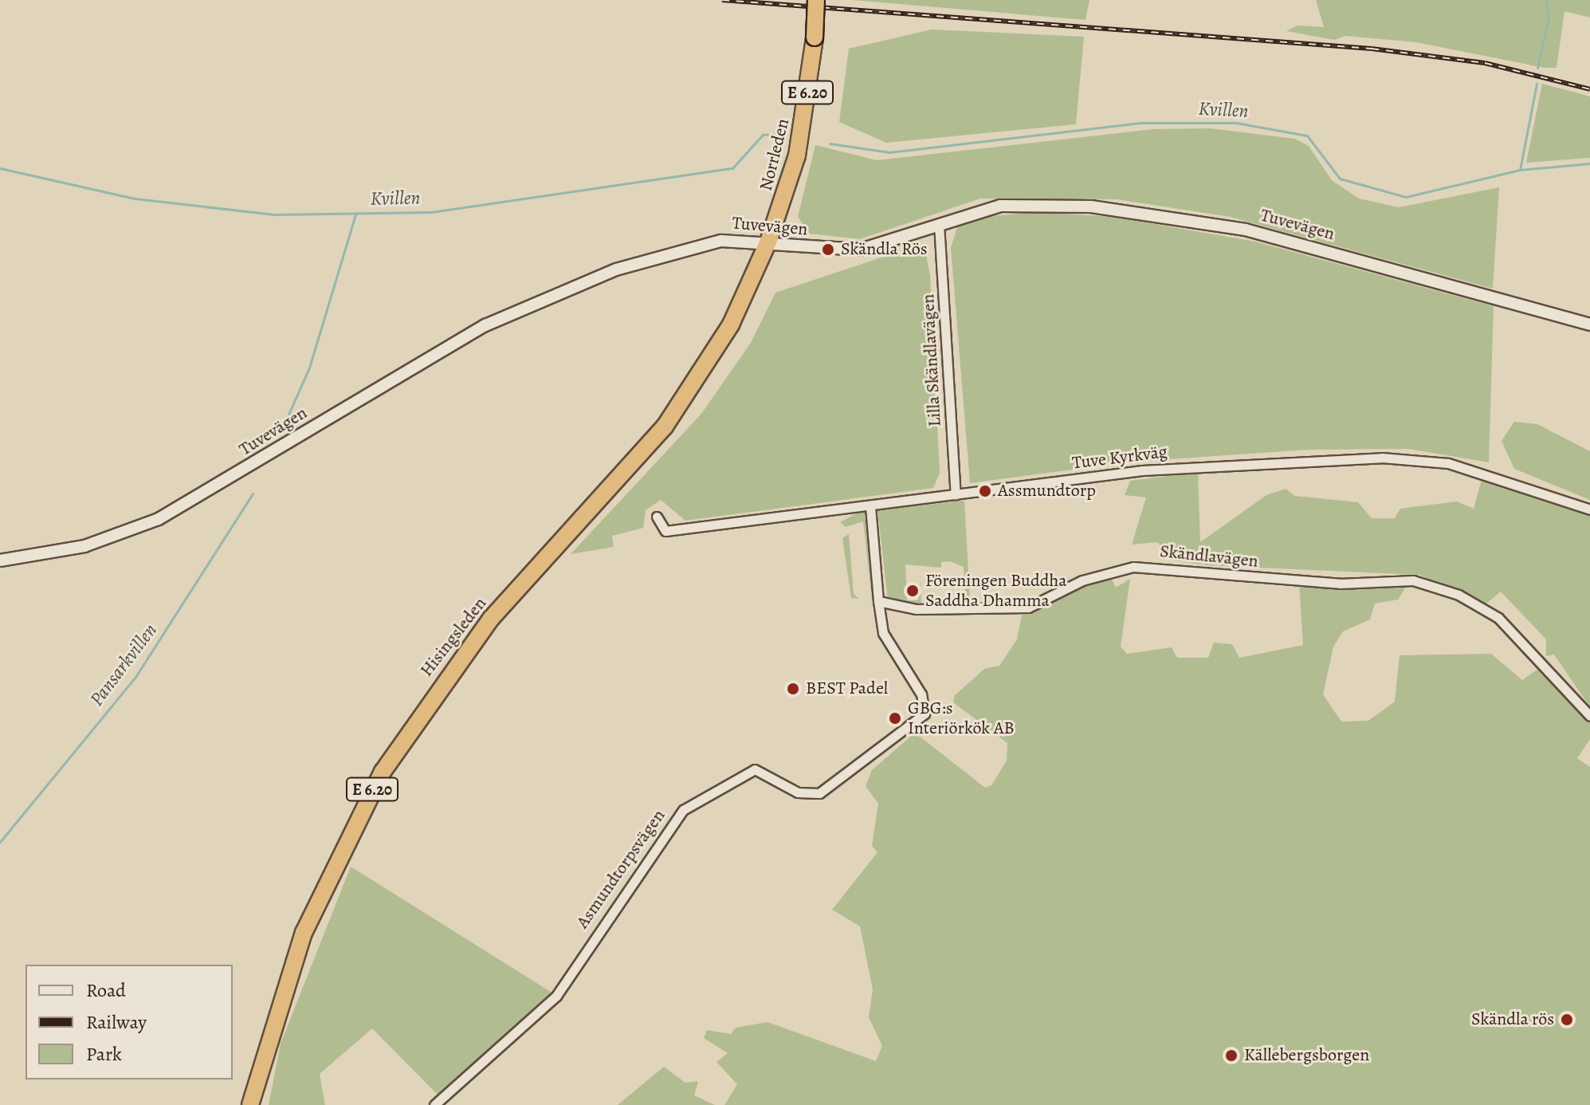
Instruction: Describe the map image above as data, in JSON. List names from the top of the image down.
{
  "streets": {
    "highway": ["E 6.20", "Norrleden", "Hisingsleden"],
    "main road": ["Tuvevägen"],
    "street": [
      "Lilla Skändlavägen",
      "Tuve Kyrkväg",
      "Skändlavägen",
      "Asmundtorpsvägen"
    ]
  },
  "crossings": [
    ["Norrleden", "Tuvevägen"],
    ["Norrleden", "Hisingsleden"],
    ["Tuvevägen", "Lilla Skändlavägen"],
    ["Tuvevägen", "Hisingsleden"],
    ["Lilla Skändlavägen", "Tuve Kyrkväg"],
    ["Skändlavägen", "Asmundtorpsvägen"]
  ],
  "water": ["Kvillen", "Pansarkvillen"],
  "places": [
    "Skändla Rös",
    "Assmundtorp",
    "Föreningen Buddha Saddha Dhamma",
    "BEST Padel",
    "GBG:s Interiörkök AB",
    "Skändla rös",
    "Källebergsborgen"
  ],
  "legend": ["Road", "Railway", "Park"]
}
